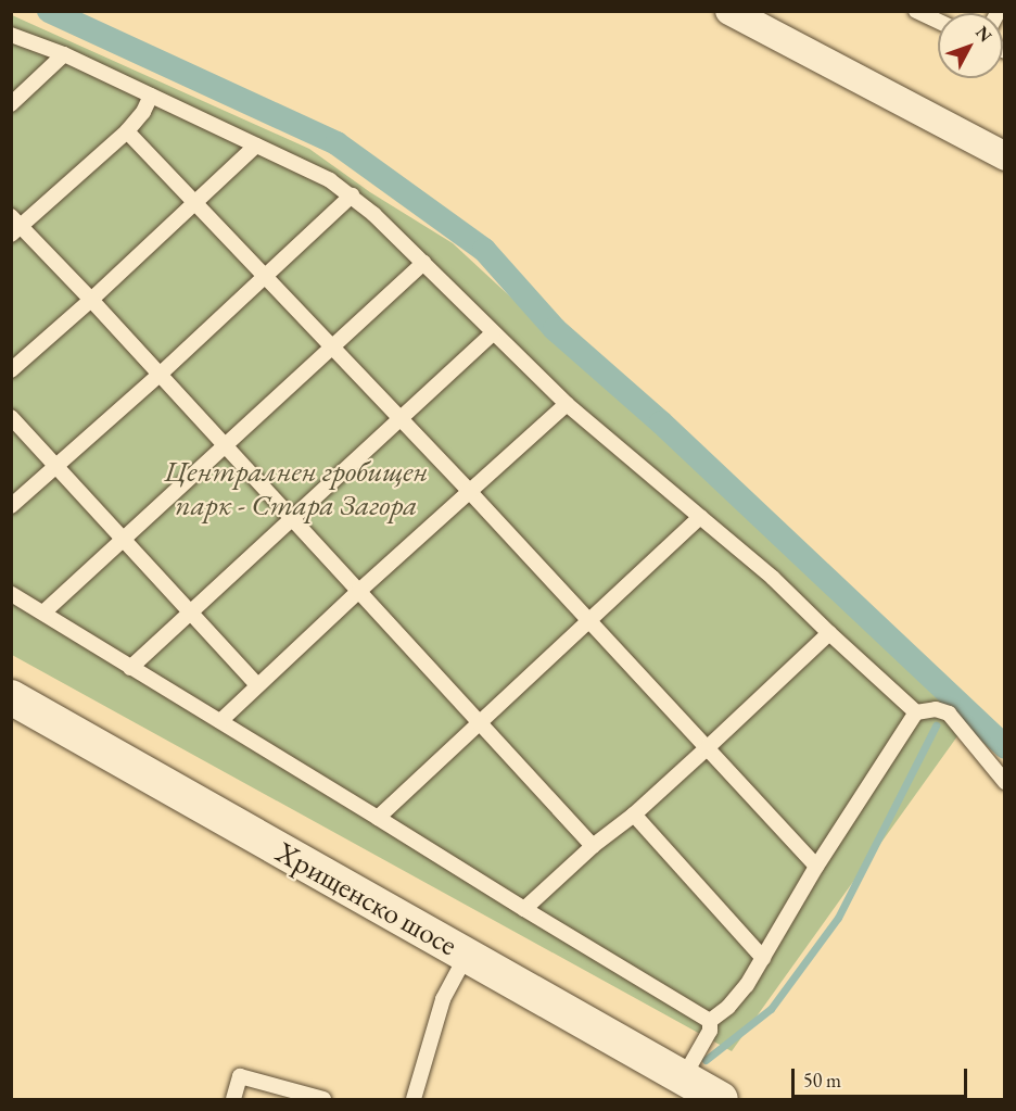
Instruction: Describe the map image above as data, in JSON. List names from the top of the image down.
{
  "streets": {
    "street": ["Хрищенско шосе"]
  },
  "parks": ["Централнен гробищен парк - Стара Загора"],
  "scale_bar": "50 m",
  "north": "top right"
}
